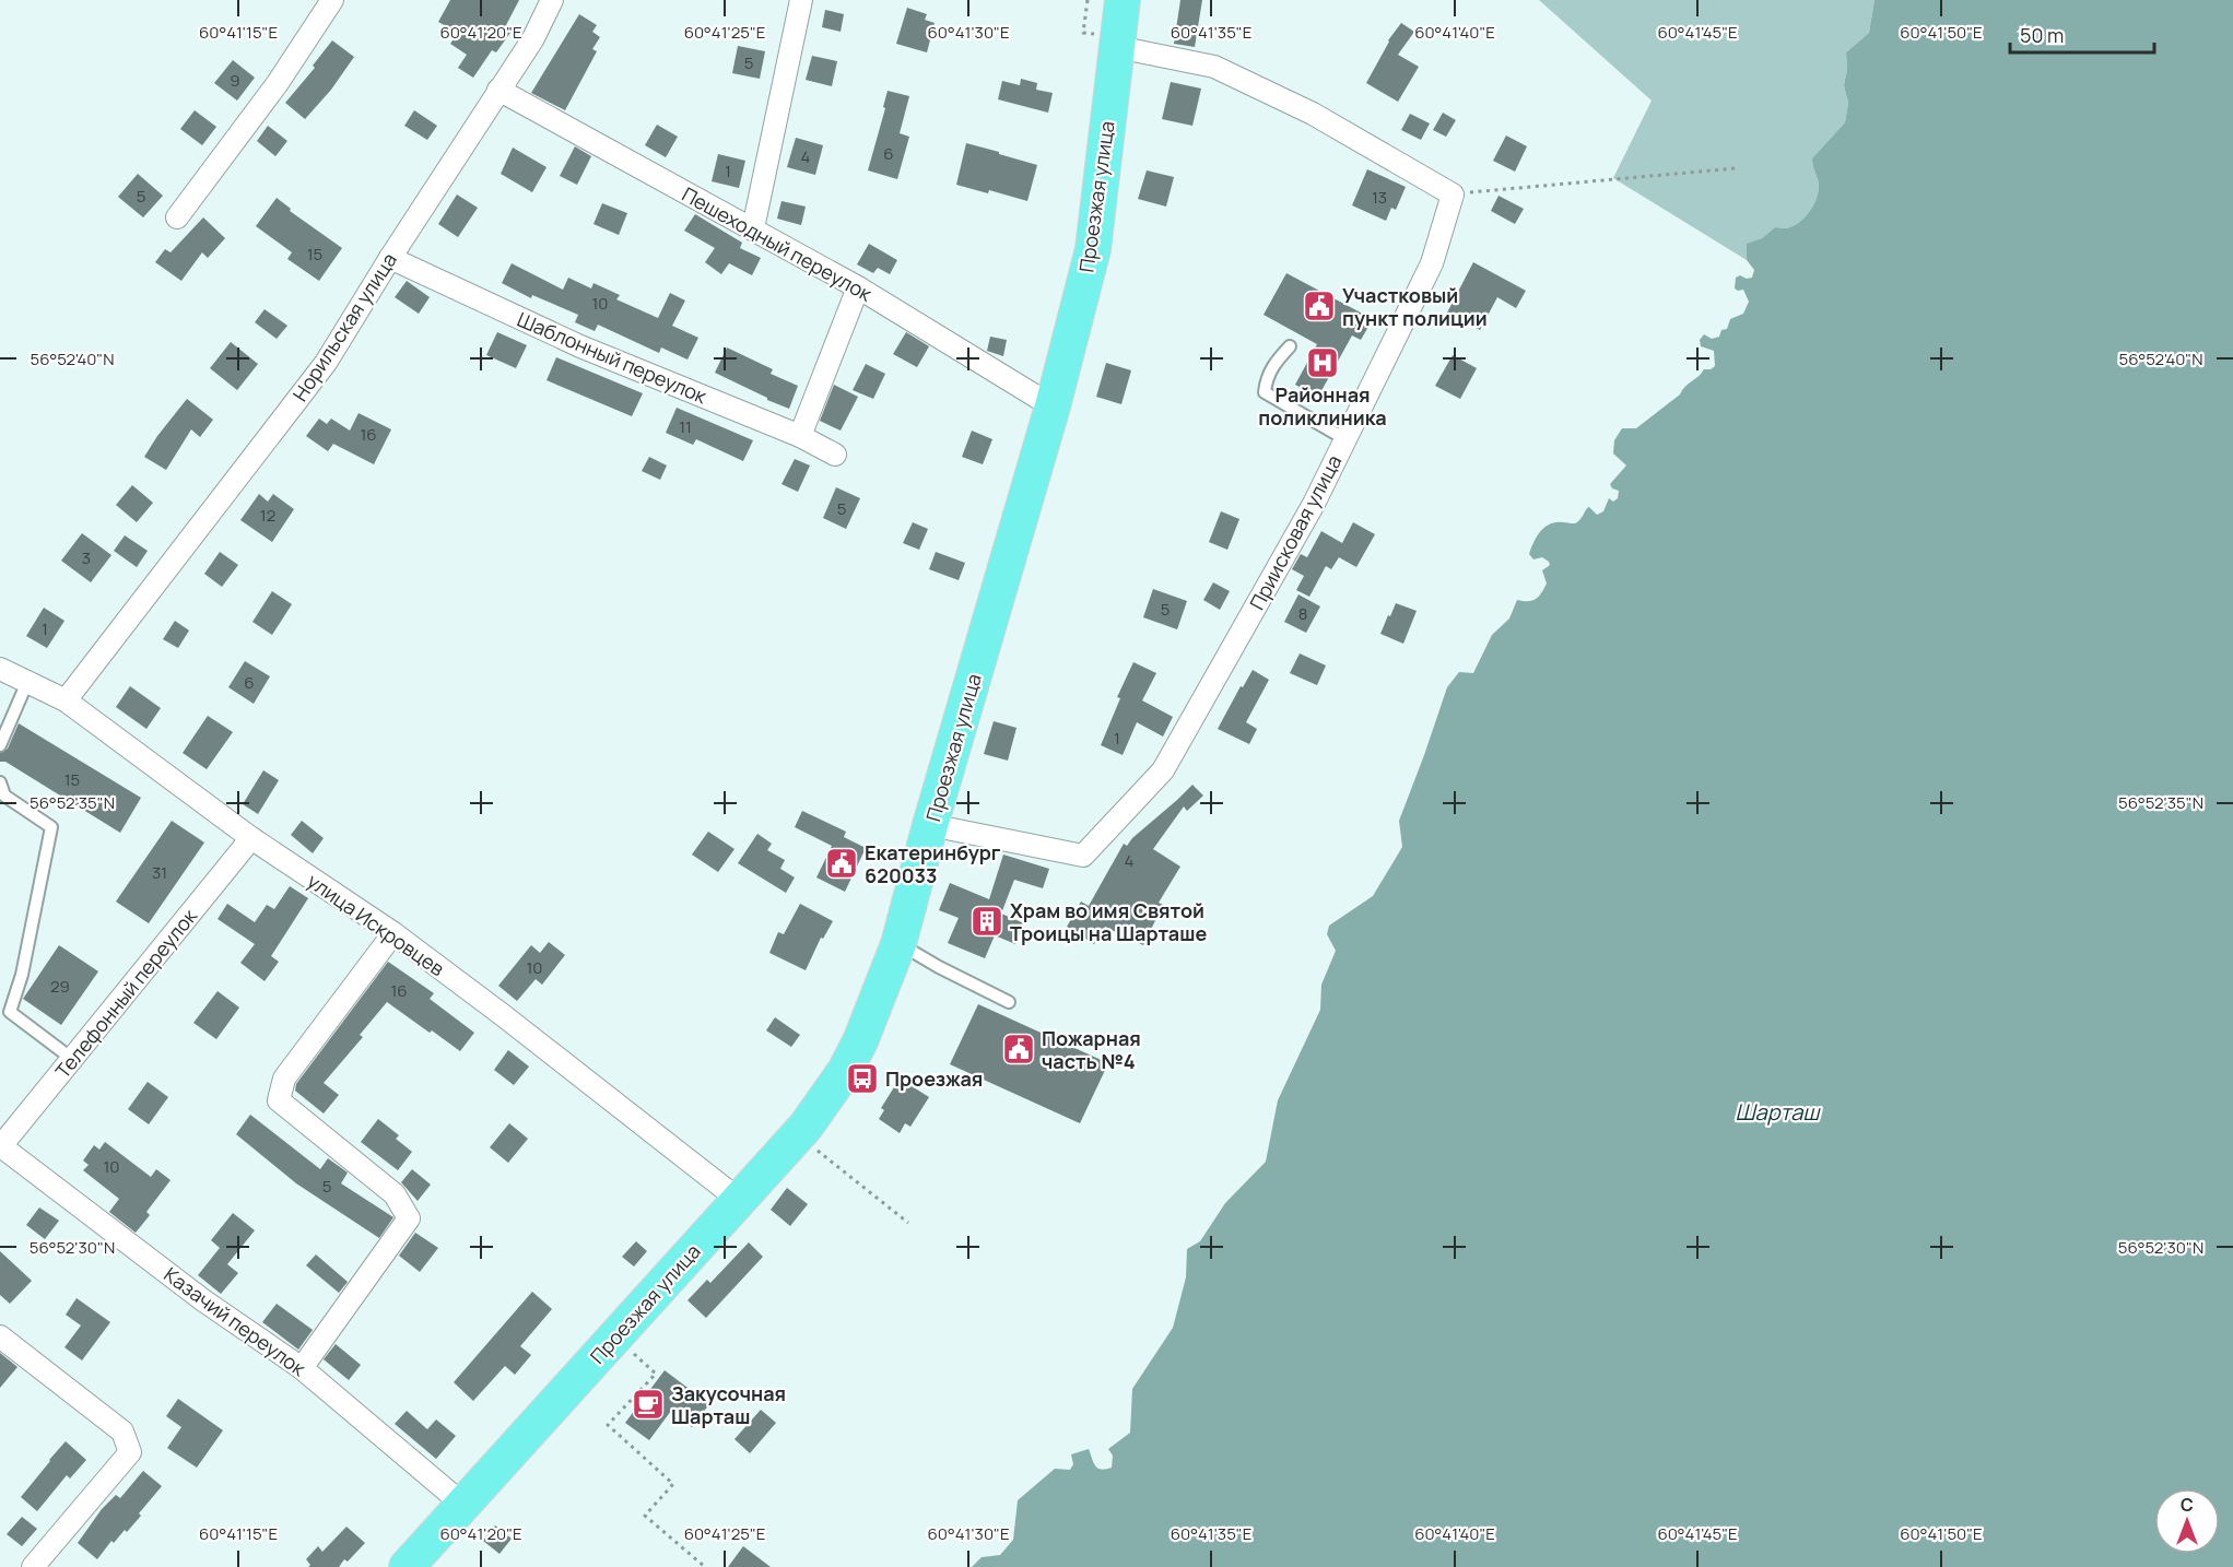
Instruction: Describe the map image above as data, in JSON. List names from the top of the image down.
{
  "streets": {
    "main road": ["Проезжая улица"],
    "street": [
      "Пешеходный переулок",
      "Норильская улица",
      "Шаблонный переулок",
      "Приисковая улица",
      "улица Искровцев",
      "Телефонный переулок",
      "Казачий переулок"
    ]
  },
  "crossings": [
    ["Проезжая улица", "Пешеходный переулок"],
    ["Проезжая улица", "Приисковая улица"],
    ["Проезжая улица", "улица Искровцев"],
    ["Проезжая улица", "Казачий переулок"],
    ["Пешеходный переулок", "Норильская улица"],
    ["Норильская улица", "Шаблонный переулок"],
    ["Норильская улица", "улица Искровцев"],
    ["улица Искровцев", "Телефонный переулок"],
    ["Телефонный переулок", "Казачий переулок"]
  ],
  "water": ["Шарташ"],
  "places": {
    "public building": ["Участковый пункт полиции", "Екатеринбург 620033", "Пожарная часть №4"],
    "hospital": ["Районная поликлиника"],
    "building": ["Храм во имя Святой Троицы на Шарташе"],
    "bus stop": ["Проезжая"],
    "cafe": ["Закусочная Шарташ"]
  },
  "house_numbers": [
    "5",
    "9",
    "6",
    "4",
    "1",
    "5",
    "13",
    "15",
    "10",
    "11",
    "16",
    "5",
    "12",
    "3",
    "5",
    "8",
    "1",
    "6",
    "1",
    "15",
    "4",
    "31",
    "10",
    "29",
    "16",
    "10",
    "5"
  ],
  "scale_bar": "50 m",
  "north": "top",
  "coordinates": [
    "60°41'15\"E",
    "60°41'20\"E",
    "60°41'25\"E",
    "60°41'30\"E",
    "60°41'35\"E",
    "60°41'40\"E",
    "60°41'45\"E",
    "60°41'50\"E",
    "56°52'40\"N",
    "56°52'35\"N",
    "56°52'30\"N"
  ]
}
